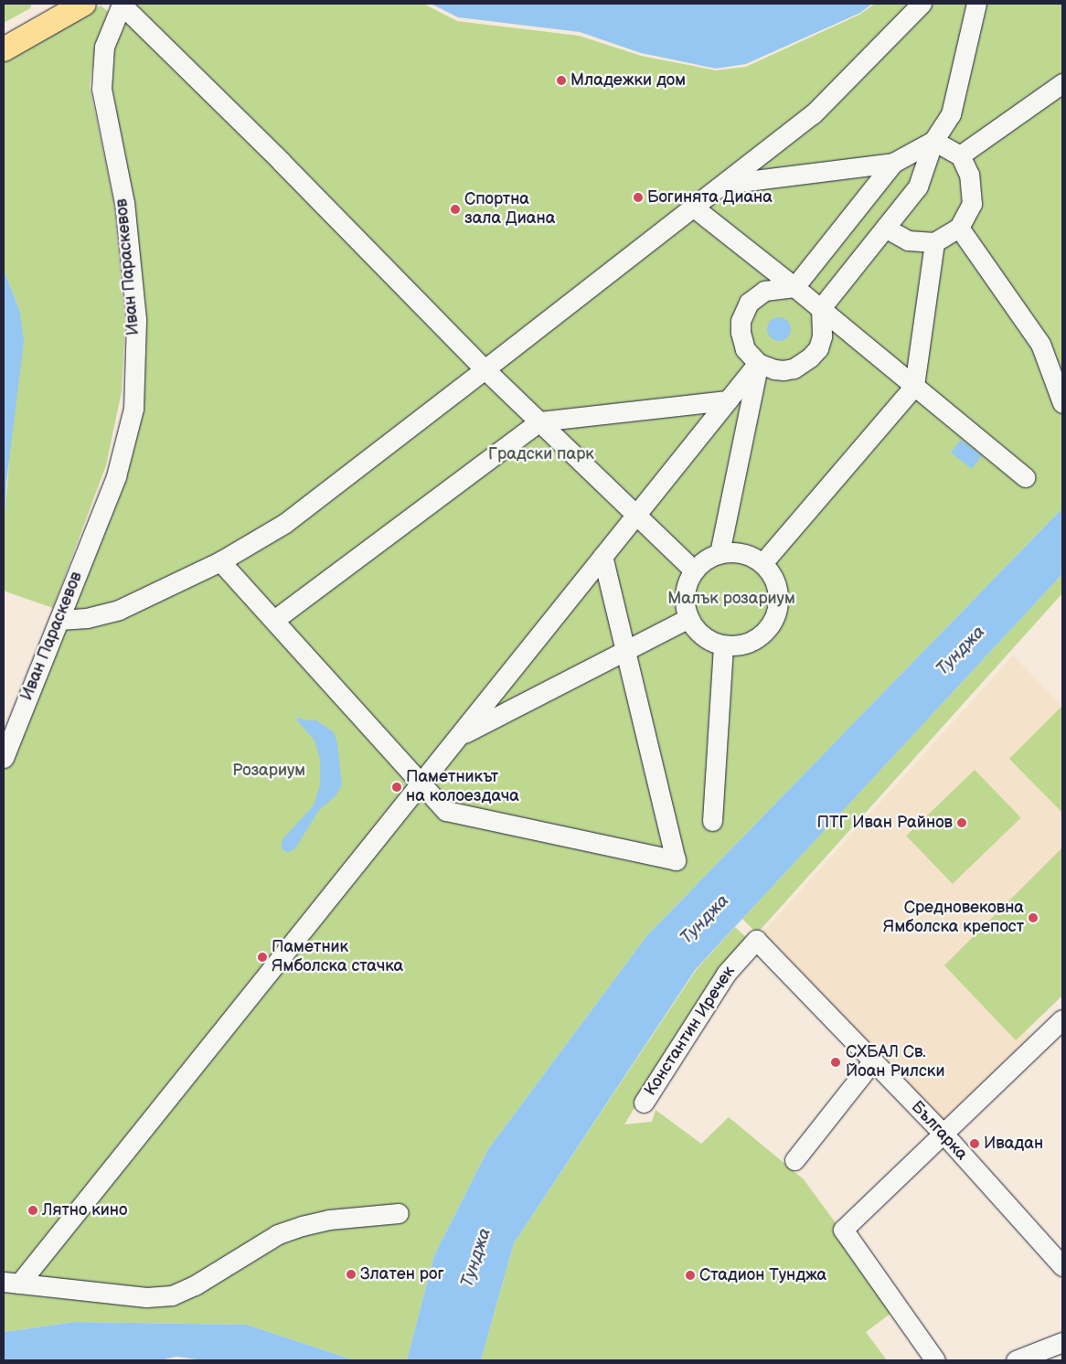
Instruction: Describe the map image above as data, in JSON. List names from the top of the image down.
{
  "streets": {
    "street": ["Иван Параскевов", "Константин Иречек", "Българка"]
  },
  "crossings": [
    ["Константин Иречек", "Българка"]
  ],
  "water": ["Тунджа"],
  "parks": ["Градски парк", "Малък розариум", "Розариум"],
  "places": [
    "Младежки дом",
    "Богинята Диана",
    "Спортна зала Диана",
    "Паметникът на колоездача",
    "ПТГ Иван Райнов",
    "Средновековна Ямболска крепост",
    "Паметник Ямболска стачка",
    "СХБАЛ Св. Йоан Рилски",
    "Ивадан",
    "Лятно кино",
    "Златен рог",
    "Стадион Тунджа"
  ]
}
